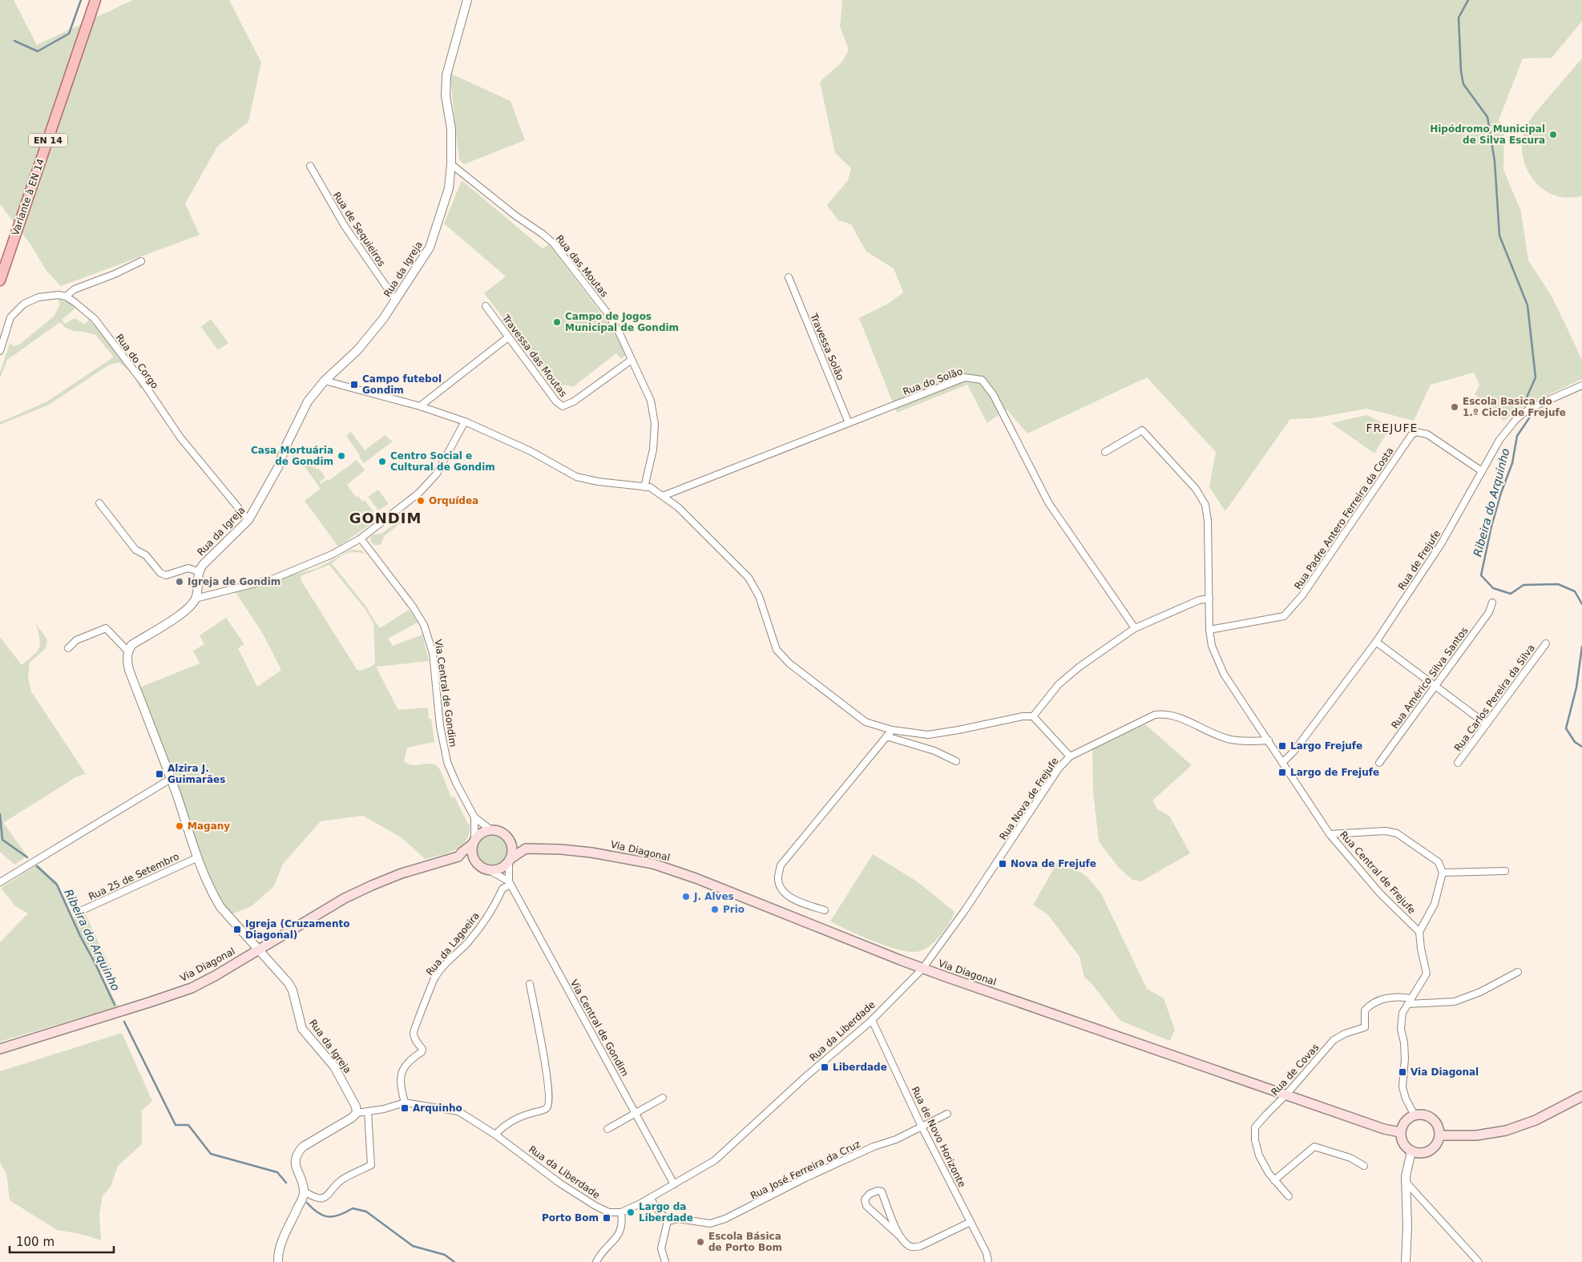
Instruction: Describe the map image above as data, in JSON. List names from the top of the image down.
{
  "streets": {
    "main road": ["EN 14", "Variante à EN 14", "Via Diagonal"],
    "street": [
      "Rua de Sequieiros",
      "Rua das Moutas",
      "Rua da Igreja",
      "Travessa Solão",
      "Travessa das Moutas",
      "Rua do Corgo",
      "Rua do Solão",
      "Rua Padre Antero Ferreira da Costa",
      "Rua de Frejufe",
      "Rua Américo Silva Santos",
      "Via Central de Gondim",
      "Rua Carlos Pereira da Silva",
      "Rua Nova de Frejufe",
      "Rua Central de Frejufe",
      "Rua 25 de Setembro",
      "Rua da Lagoeira",
      "Rua da Liberdade",
      "Rua de Covas",
      "Rua de Novo Horizonte",
      "Rua José Ferreira da Cruz"
    ]
  },
  "crossings": [
    ["Rua de Sequieiros", "Rua da Igreja"],
    ["Rua das Moutas", "Rua da Igreja"],
    ["Rua das Moutas", "Travessa das Moutas"],
    ["Rua da Igreja", "Rua do Corgo"],
    ["Rua da Igreja", "Via Diagonal"],
    ["Rua da Igreja", "Rua 25 de Setembro"],
    ["Rua da Igreja", "Rua da Liberdade"],
    ["Travessa Solão", "Rua do Solão"],
    ["Rua Padre Antero Ferreira da Costa", "Rua de Frejufe"],
    ["Rua de Frejufe", "Rua Central de Frejufe"],
    ["Via Central de Gondim", "Via Diagonal"],
    ["Via Central de Gondim", "Rua da Lagoeira"],
    ["Via Central de Gondim", "Rua da Liberdade"],
    ["Rua Nova de Frejufe", "Via Diagonal"],
    ["Rua Nova de Frejufe", "Rua da Liberdade"],
    ["Via Diagonal", "Rua da Liberdade"],
    ["Via Diagonal", "Rua de Covas"],
    ["Rua da Lagoeira", "Rua da Liberdade"],
    ["Rua da Liberdade", "Rua de Novo Horizonte"],
    ["Rua de Novo Horizonte", "Rua José Ferreira da Cruz"]
  ],
  "districts": ["FREJUFE", "GONDIM"],
  "water": ["Ribeira do Arquinho"],
  "places": {
    "other": [
      "Hipódromo Municipal de Silva Escura",
      "Campo de Jogos Municipal de Gondim",
      "Escola Basica do 1.º Ciclo de Frejufe",
      "Casa Mortuária de Gondim",
      "Centro Social e Cultural de Gondim",
      "Orquídea",
      "Igreja de Gondim",
      "Magany",
      "J. Alves",
      "Prio",
      "Largo da Liberdade",
      "Escola Básica de Porto Bom"
    ],
    "transit": [
      "Campo futebol Gondim",
      "Largo Frejufe",
      "Largo de Frejufe",
      "Alzira J. Guimarães",
      "Nova de Frejufe",
      "Igreja (Cruzamento Diagonal)",
      "Liberdade",
      "Via Diagonal",
      "Arquinho",
      "Porto Bom"
    ]
  },
  "scale_bar": "100 m"
}
